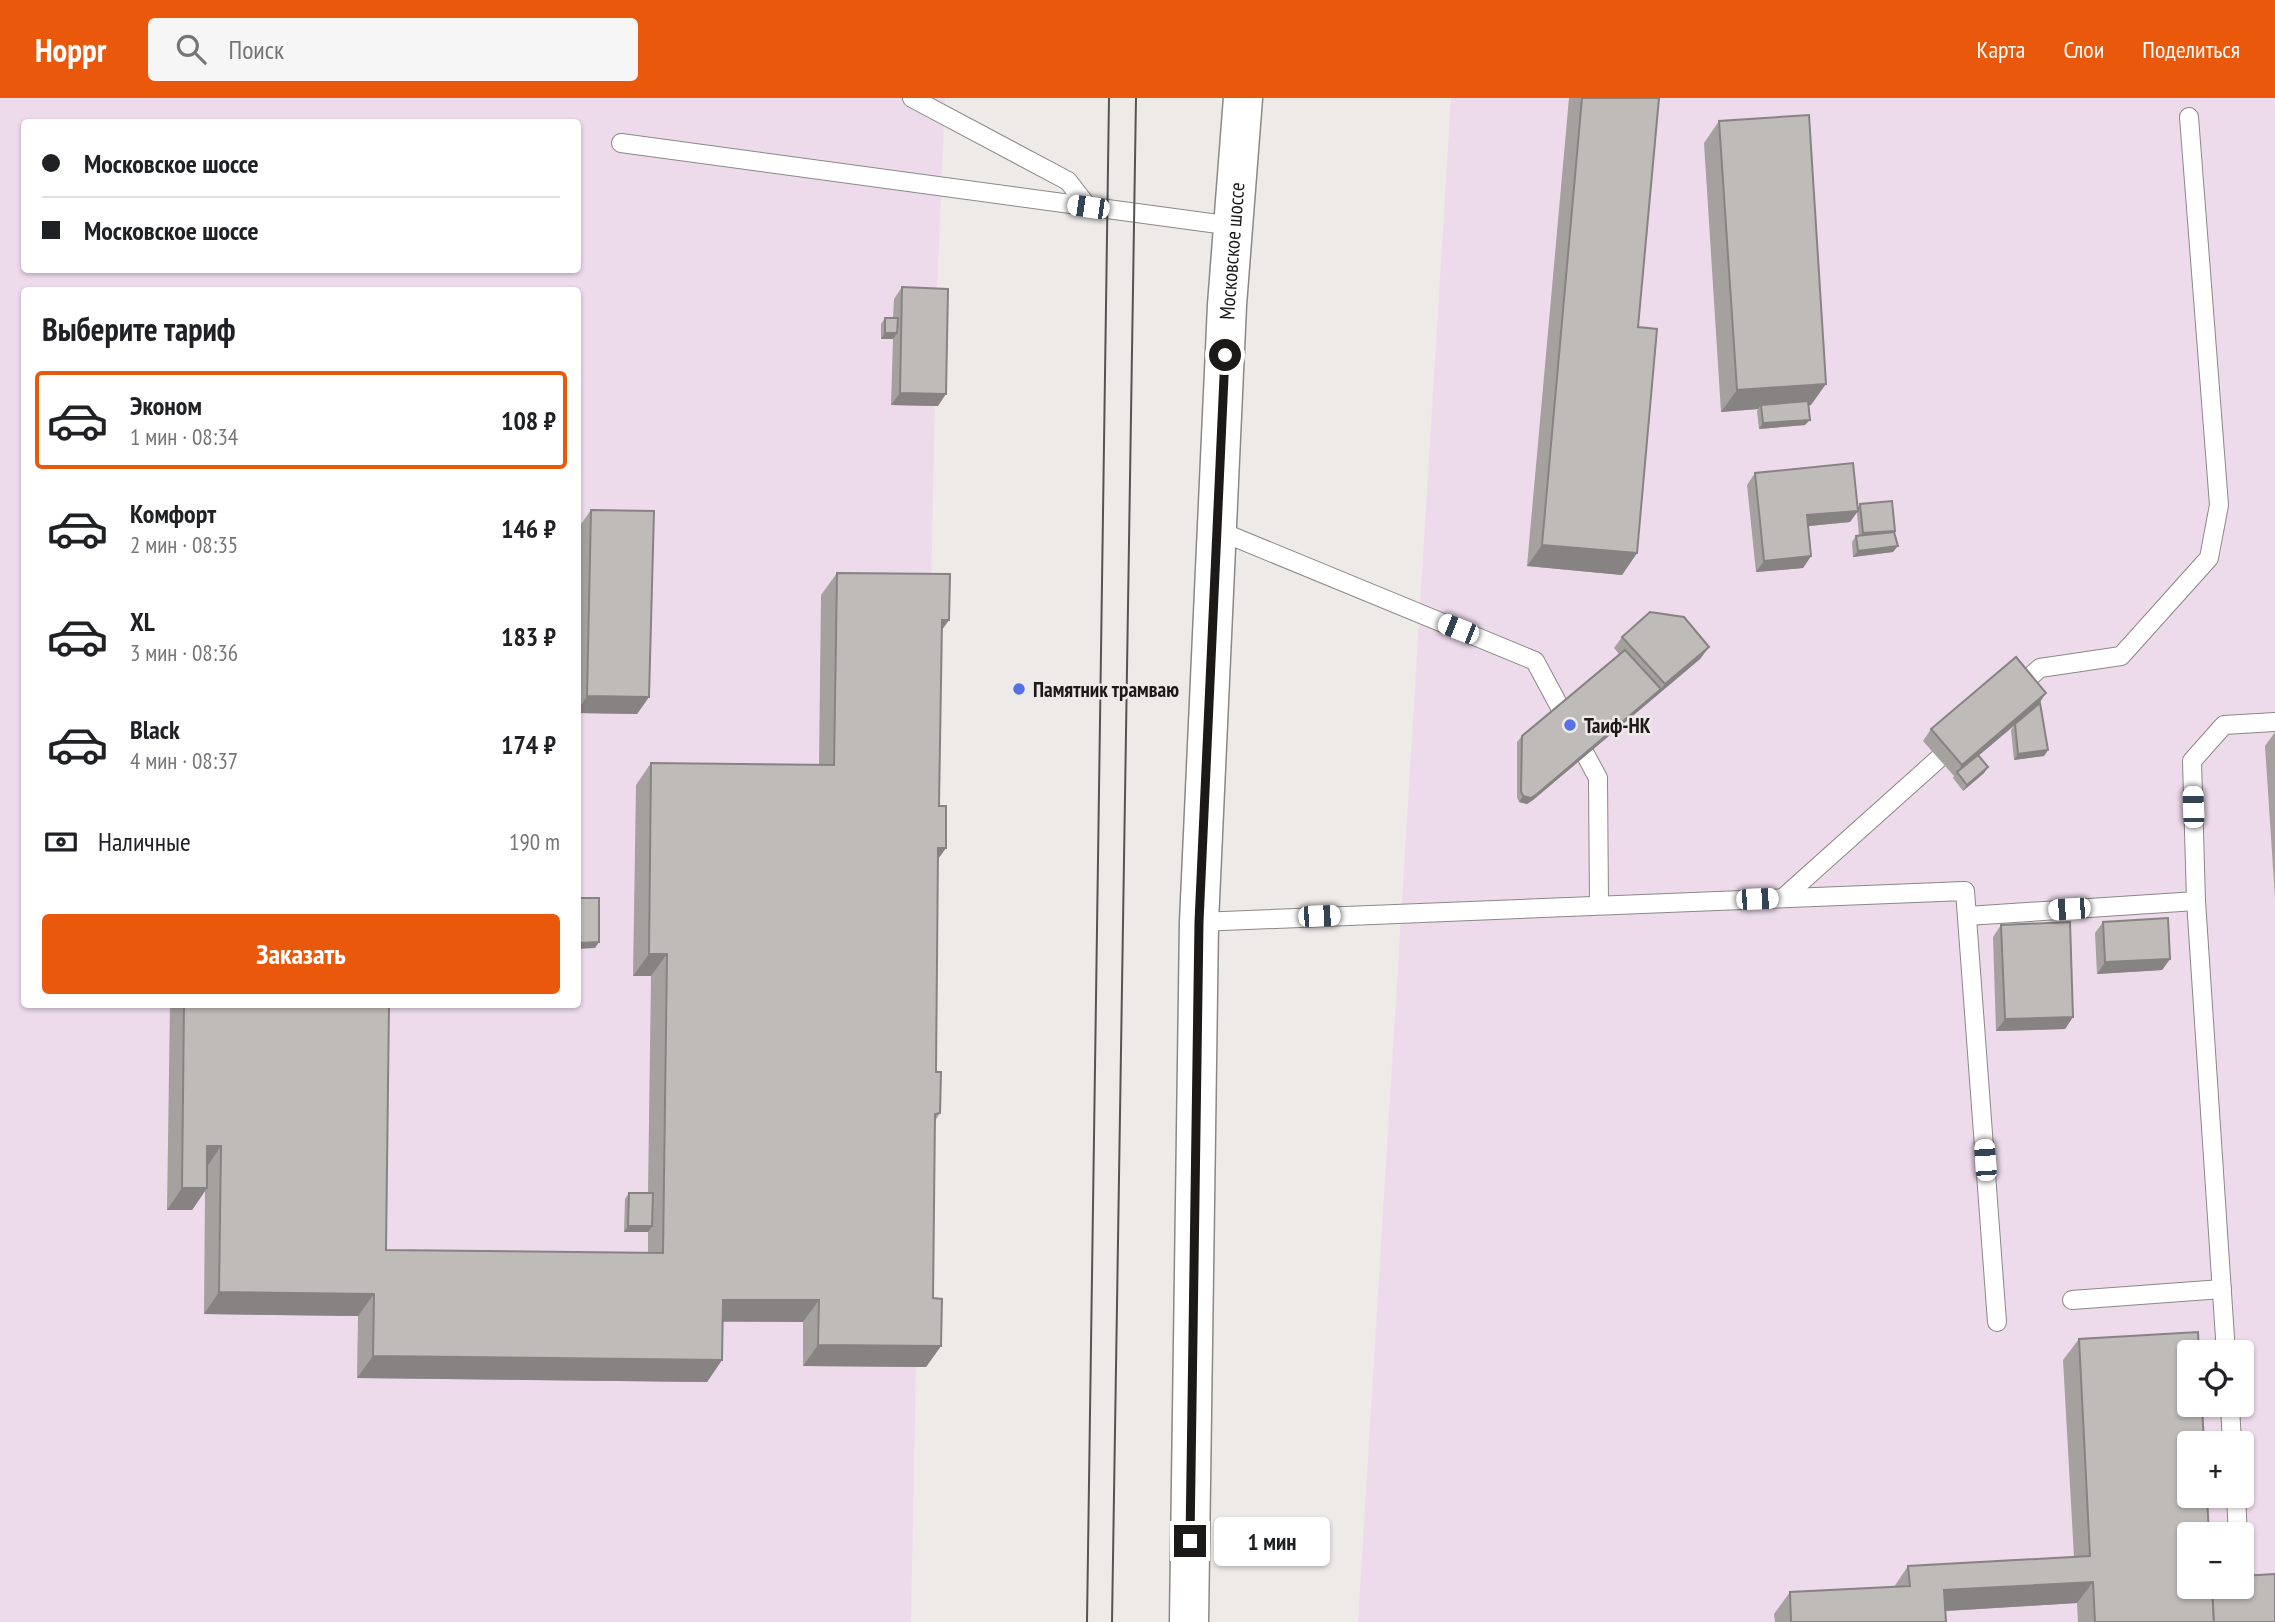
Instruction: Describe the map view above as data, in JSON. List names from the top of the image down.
{
  "streets": {
    "main road": ["Московское шоссе"]
  },
  "places": ["Памятник трамваю", "Таиф-НК"],
  "page": {
    "header": "Hoppr",
    "search": "Поиск",
    "nav": ["Карта", "Слои", "Поделиться"],
    "banner": ["Московское шоссе", "Московское шоссе"],
    "heading": "Выберите тариф",
    "list": [
      {
        "name": "Эконом",
        "note": "1 мин · 08:34",
        "value": "108 ₽"
      },
      {
        "name": "Комфорт",
        "note": "2 мин · 08:35",
        "value": "146 ₽"
      },
      {
        "name": "XL",
        "note": "3 мин · 08:36",
        "value": "183 ₽"
      },
      {
        "name": "Black",
        "note": "4 мин · 08:37",
        "value": "174 ₽"
      }
    ],
    "pay": ["Наличные", "190 m"],
    "buttons": "Заказать",
    "map_buttons": ["+", "−"],
    "bubble": "1 мин"
  }
}
